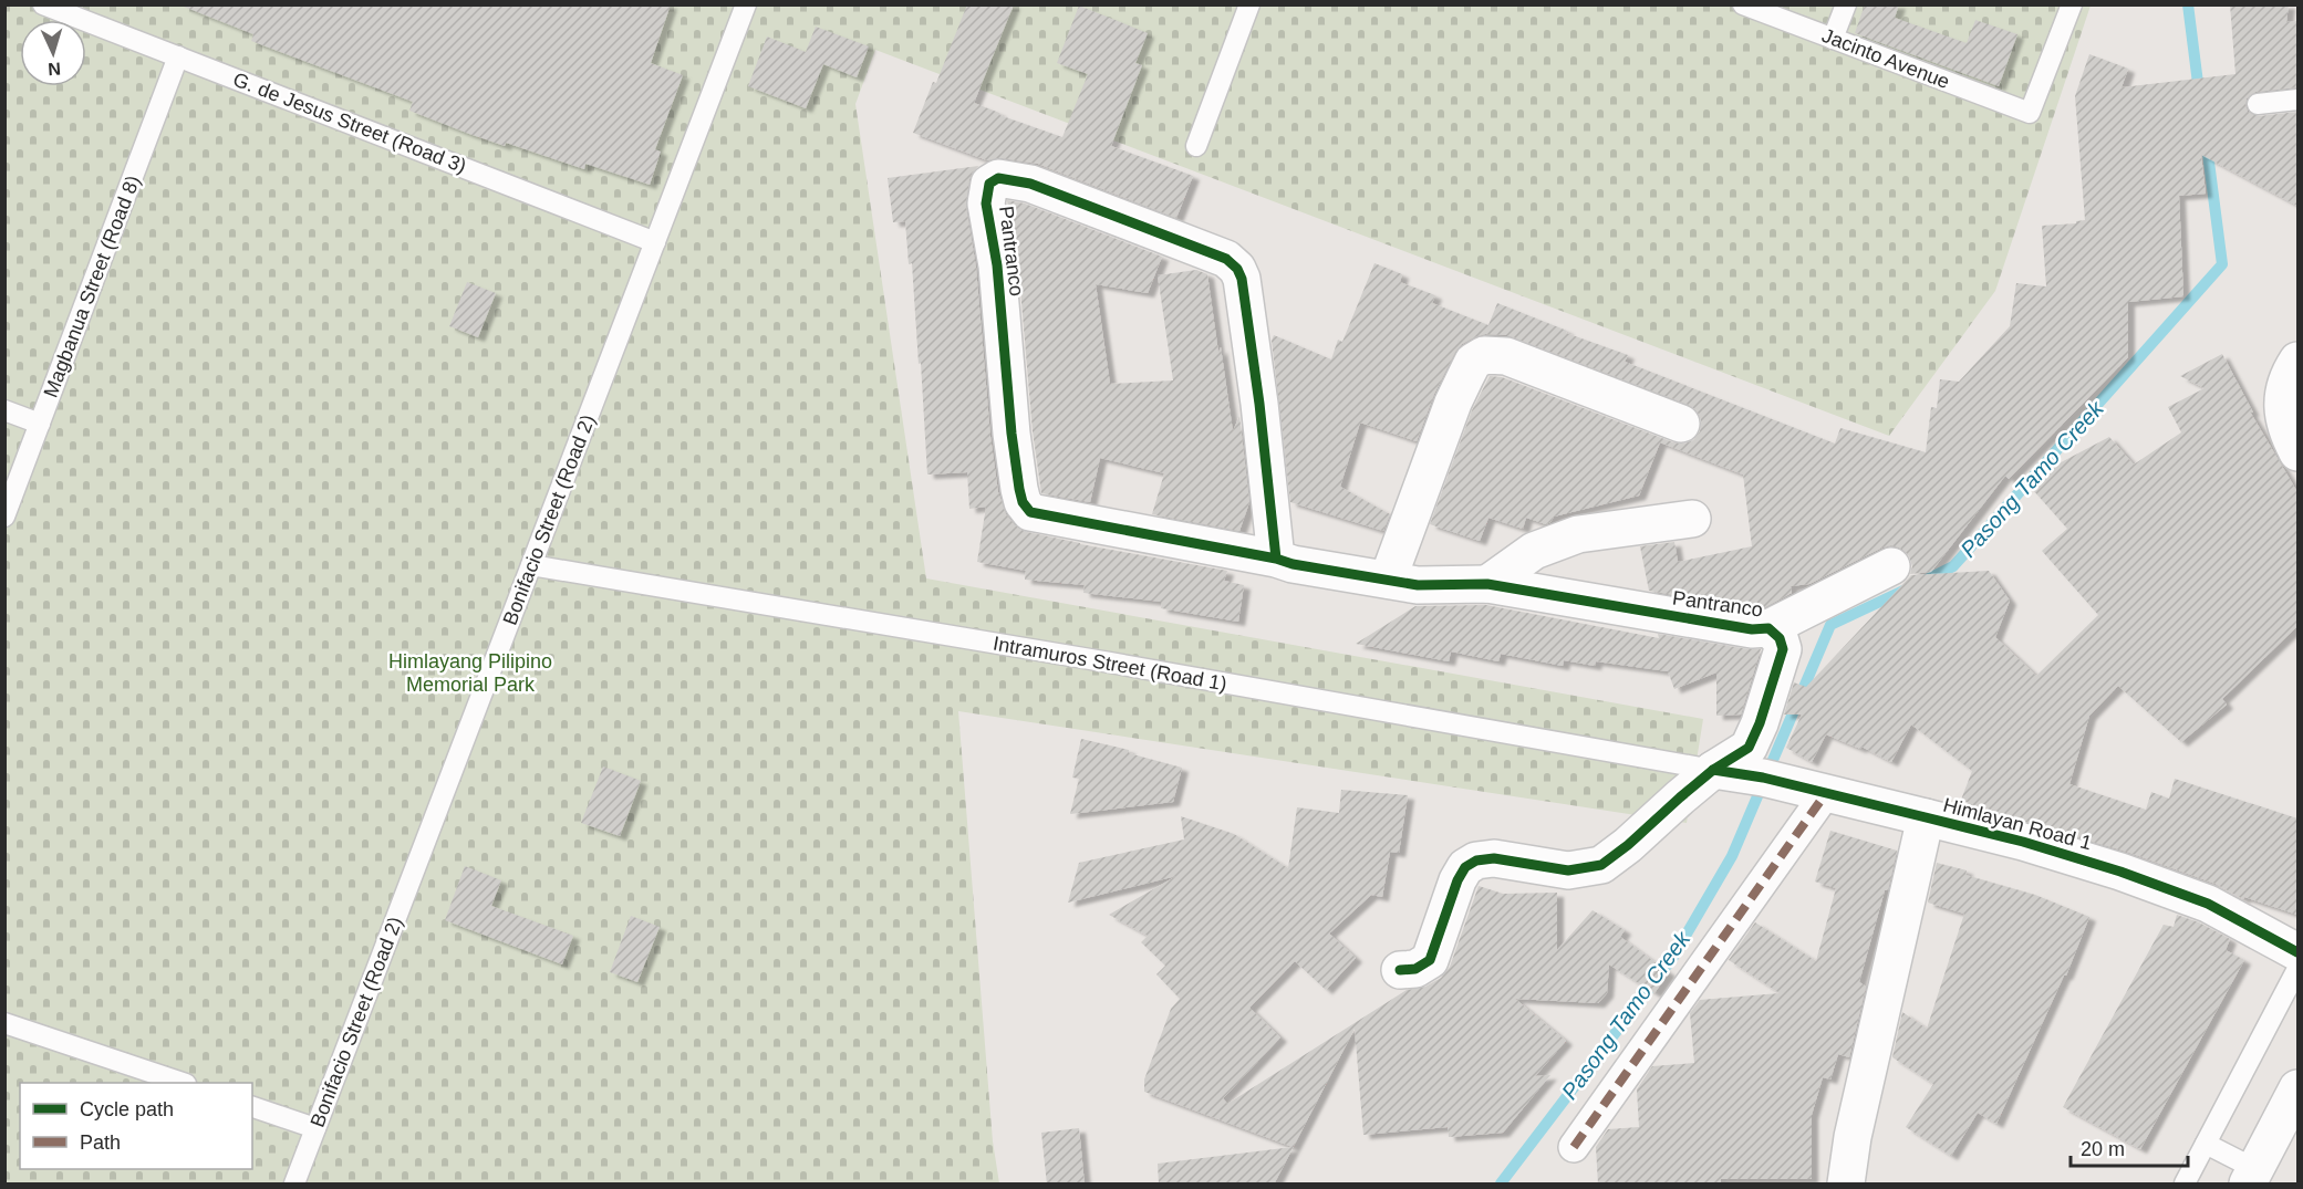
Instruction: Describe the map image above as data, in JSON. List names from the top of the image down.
{
  "streets": {
    "street": ["Pantranco", "Himlayan Road 1"],
    "lane": [
      "Jacinto Avenue",
      "G. de Jesus Street (Road 3)",
      "Magbanua Street (Road 8)",
      "Bonifacio Street (Road 2)",
      "Intramuros Street (Road 1)"
    ]
  },
  "crossings": [
    ["G. de Jesus Street (Road 3)", "Magbanua Street (Road 8)"],
    ["G. de Jesus Street (Road 3)", "Bonifacio Street (Road 2)"],
    ["Pantranco", "Intramuros Street (Road 1)"],
    ["Pantranco", "Himlayan Road 1"],
    ["Bonifacio Street (Road 2)", "Intramuros Street (Road 1)"],
    ["Intramuros Street (Road 1)", "Himlayan Road 1"]
  ],
  "water": ["Pasong Tamo Creek"],
  "parks": ["Himlayang Pilipino Memorial Park"],
  "legend": ["Cycle path", "Path"],
  "scale_bar": "20 m",
  "north": "bottom"
}
